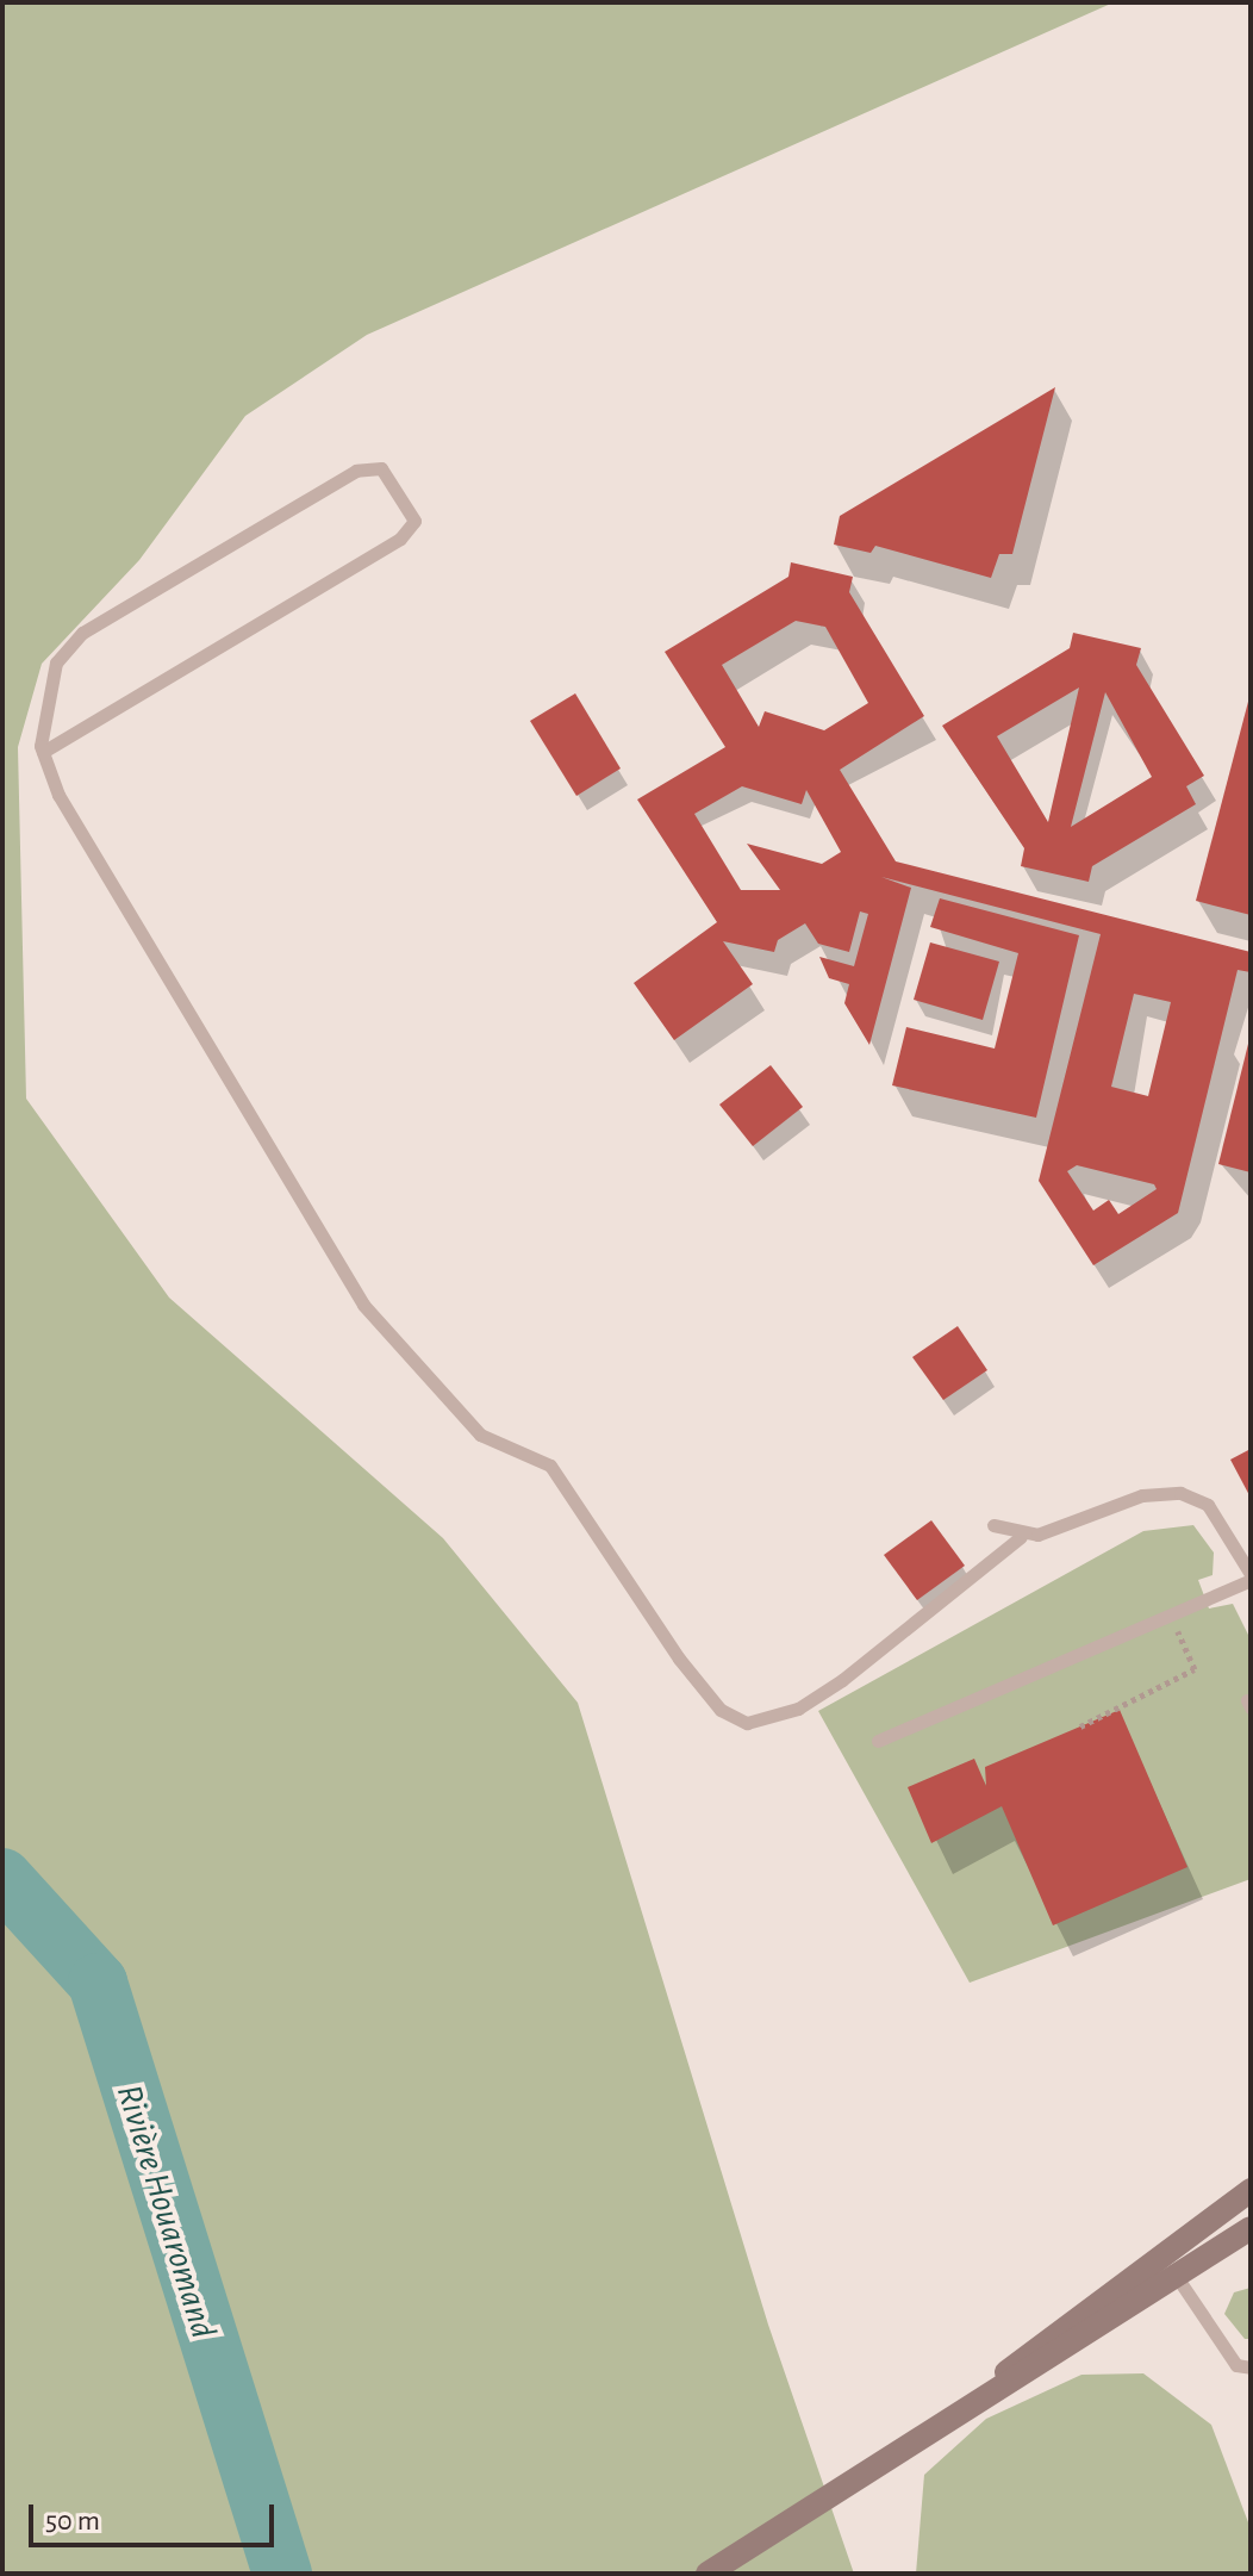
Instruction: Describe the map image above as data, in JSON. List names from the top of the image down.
{
  "water": ["Rivière Houaromand"],
  "scale_bar": "50 m"
}
